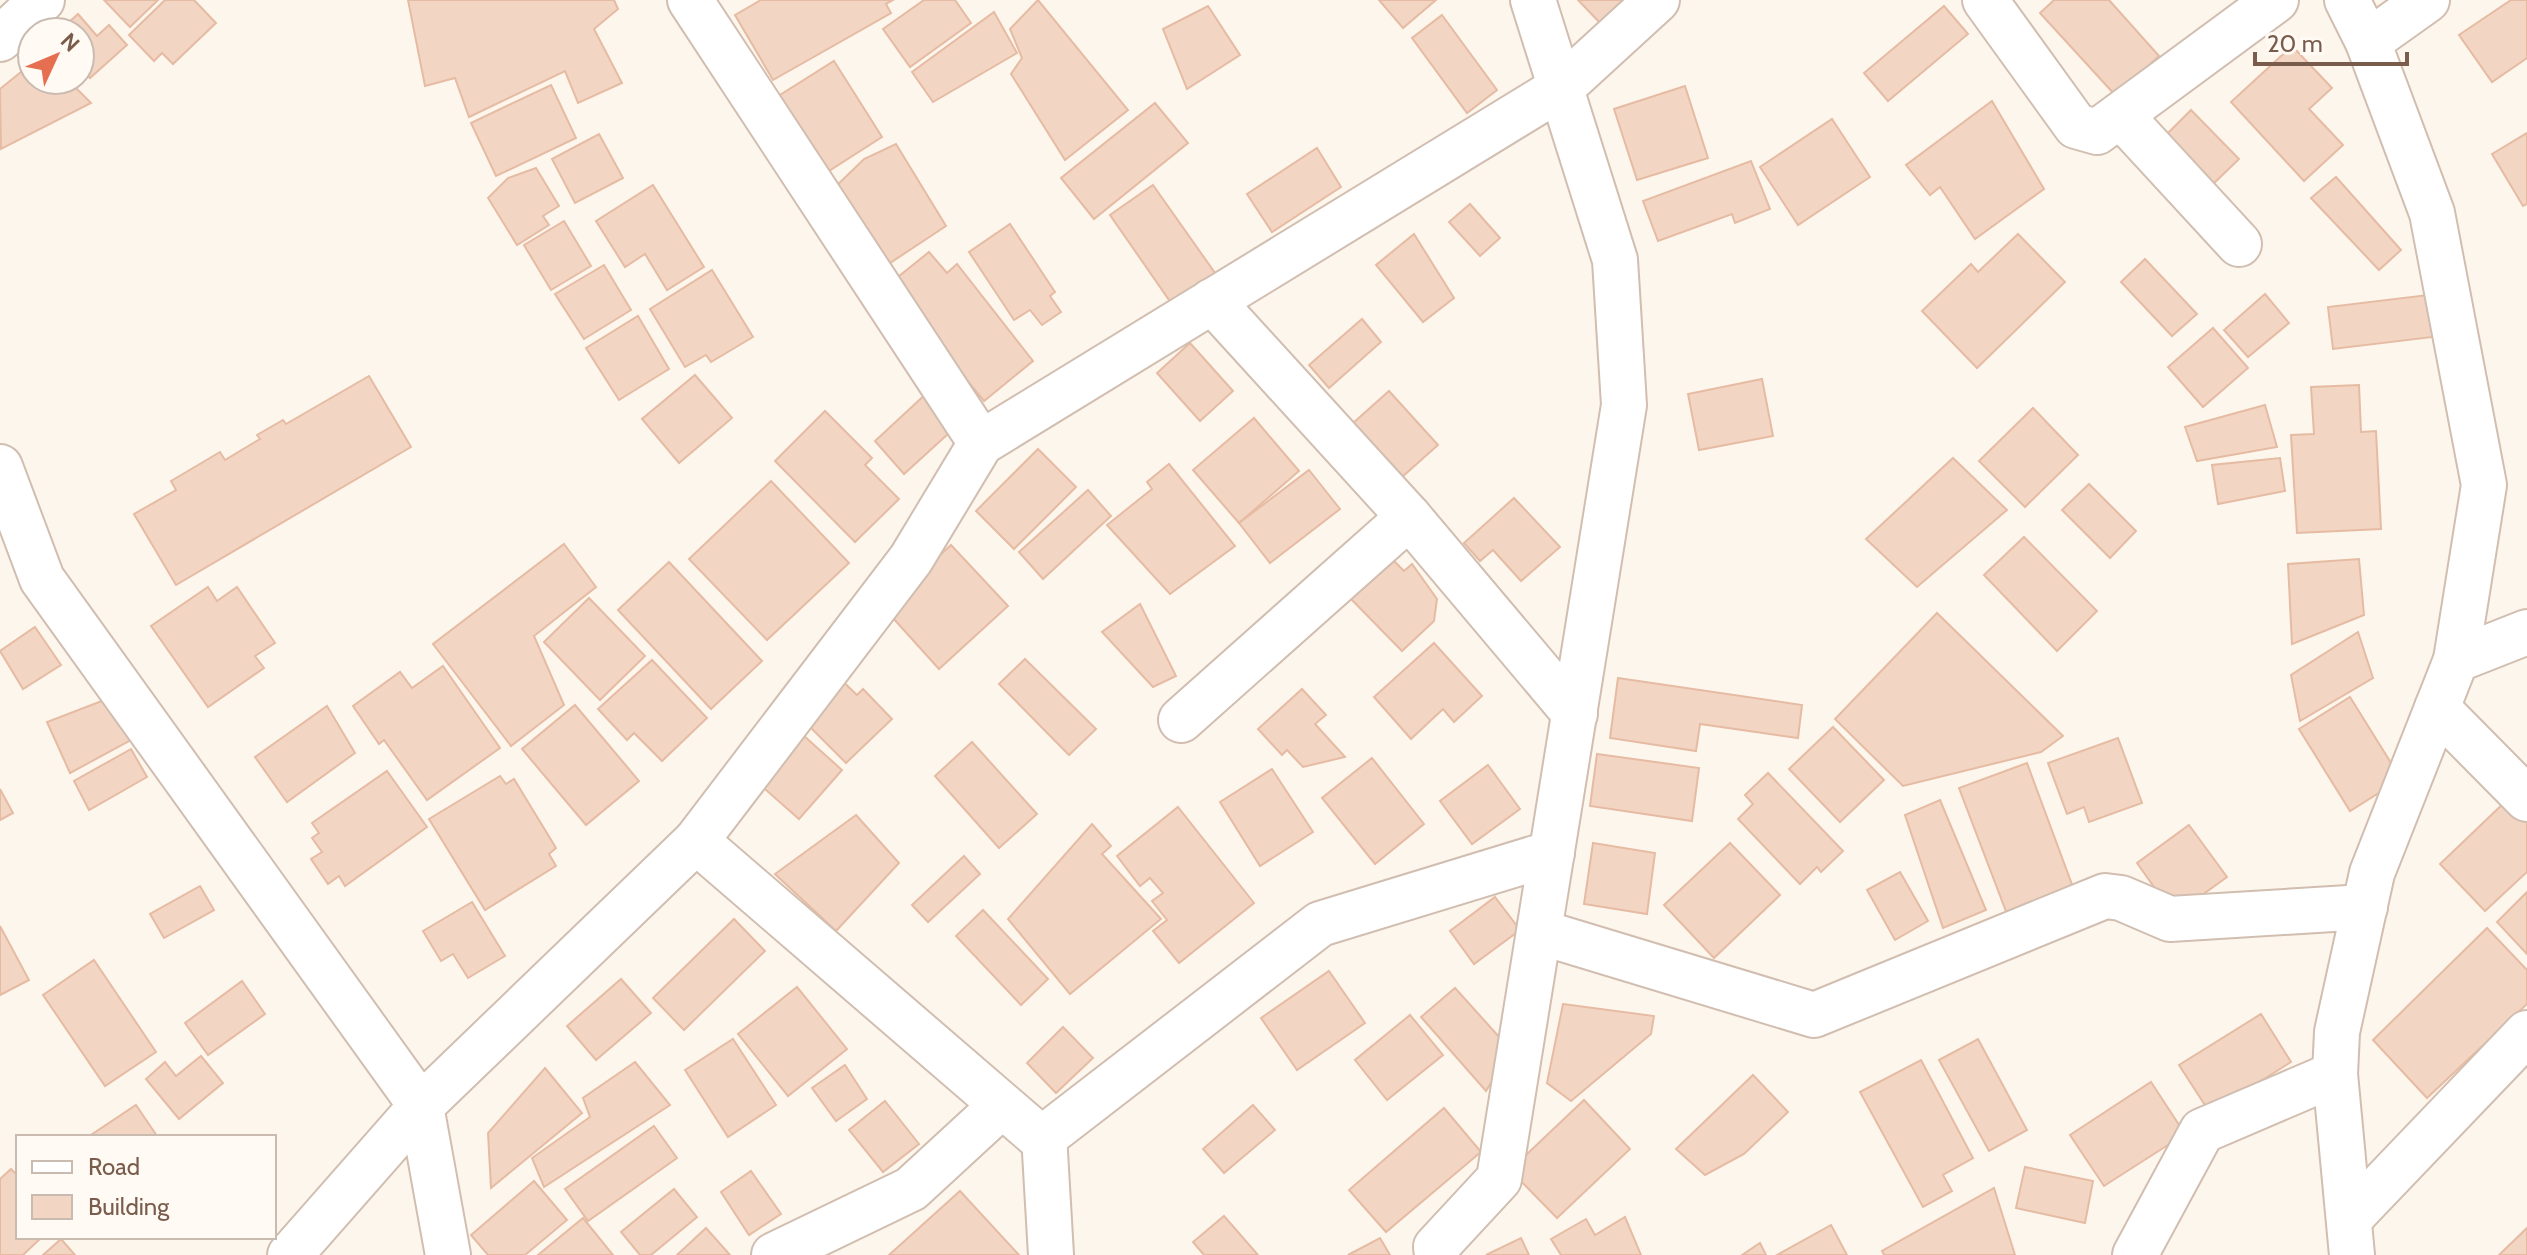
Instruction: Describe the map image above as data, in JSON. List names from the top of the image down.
{
  "legend": ["Road", "Building"],
  "scale_bar": "20 m",
  "north": "top right"
}
